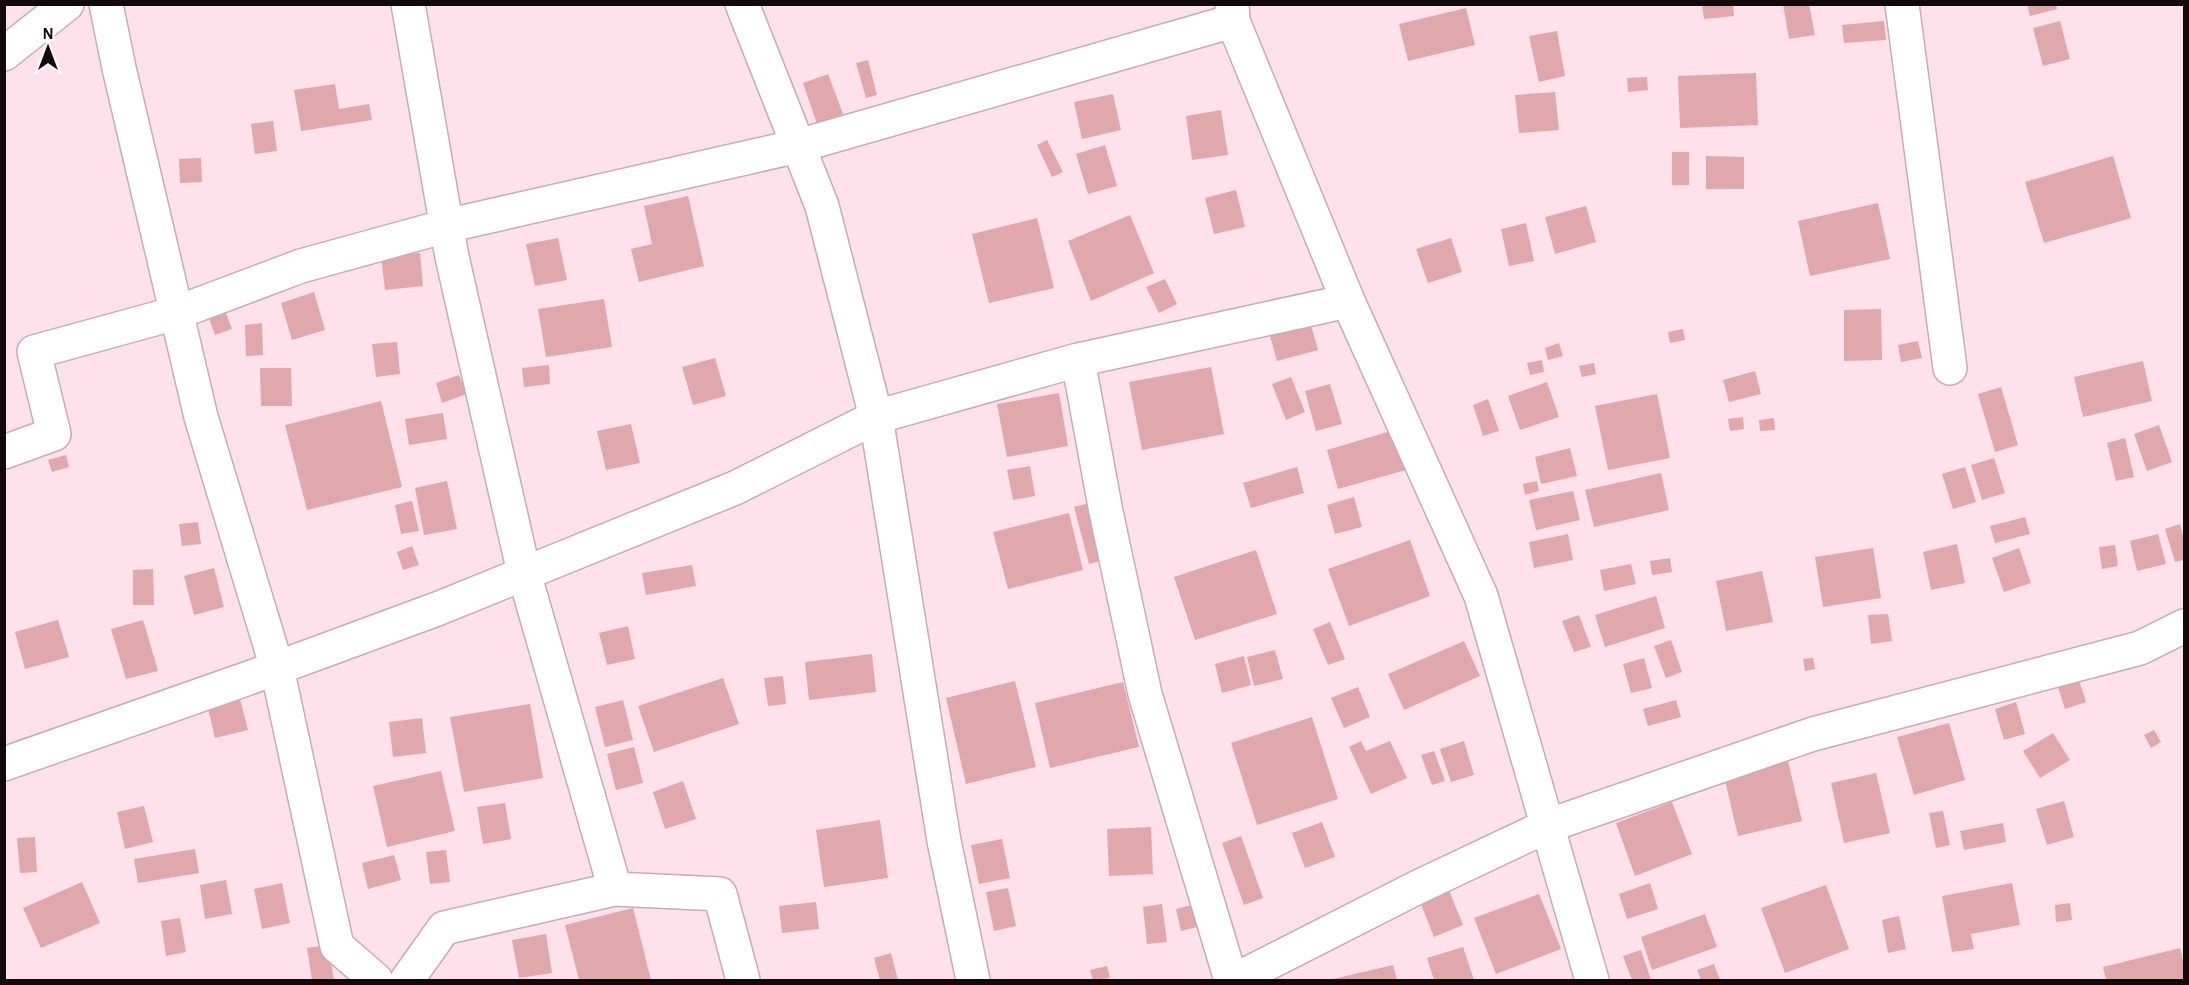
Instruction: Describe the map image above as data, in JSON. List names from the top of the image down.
{
  "north": "top"
}
